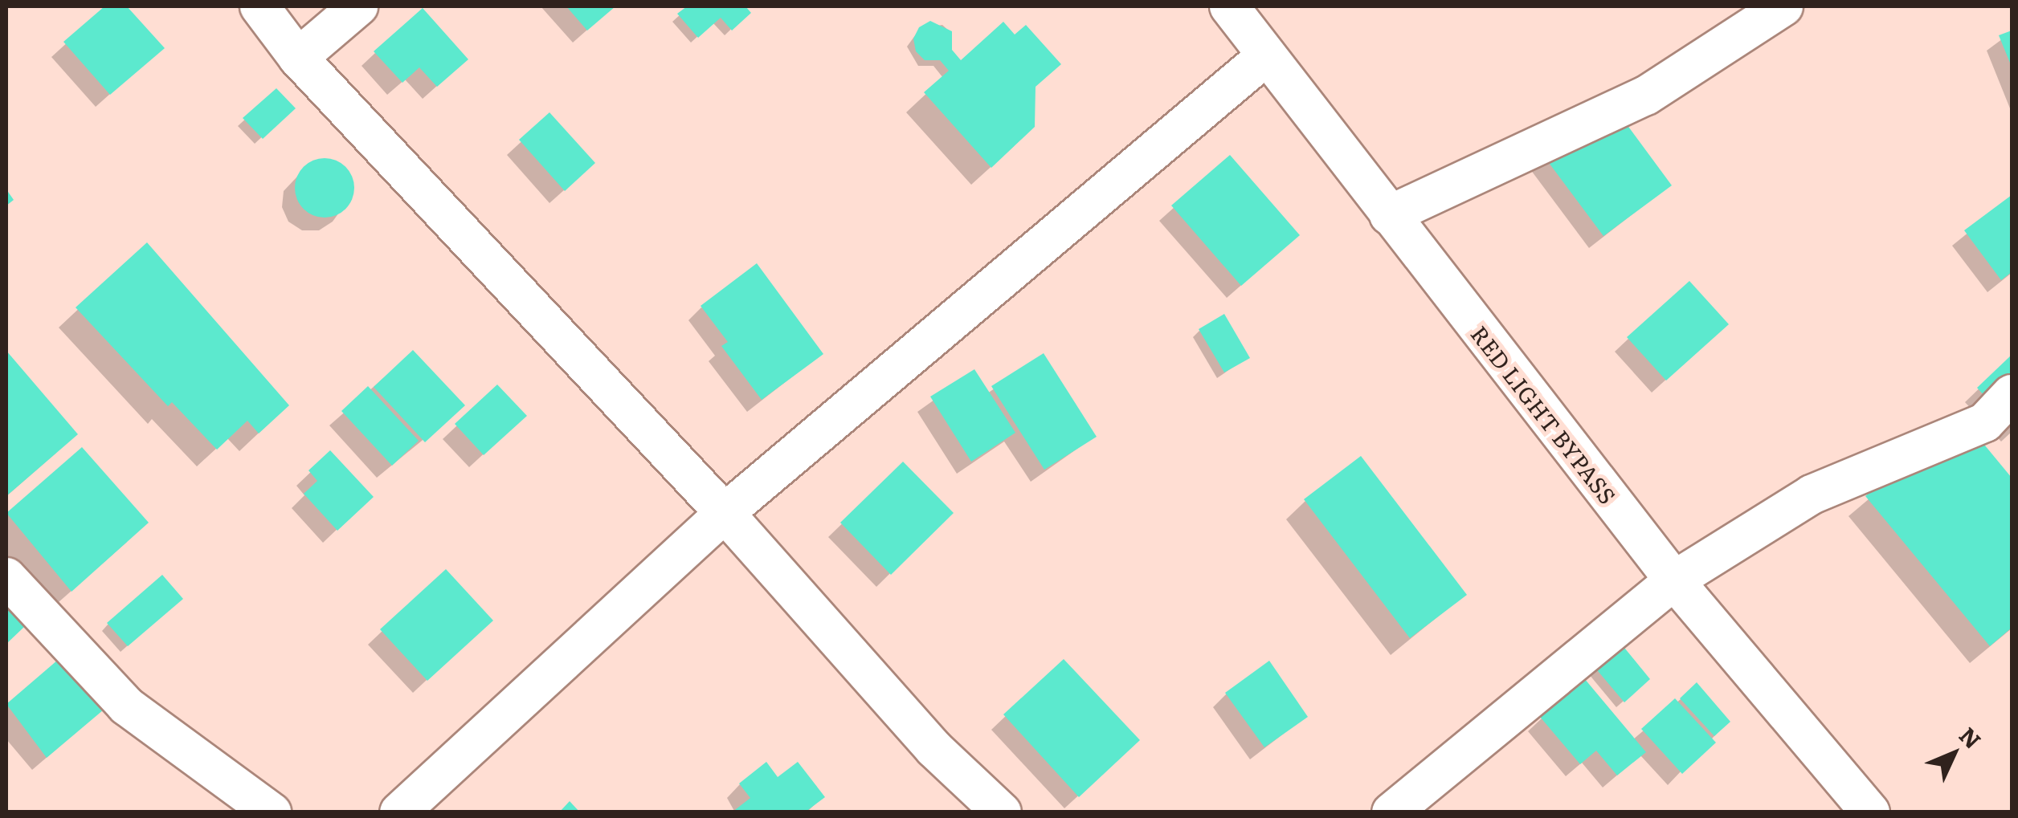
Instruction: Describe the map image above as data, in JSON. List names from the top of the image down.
{
  "streets": {
    "street": ["RED LIGHT BYPASS"]
  },
  "north": "top right"
}
